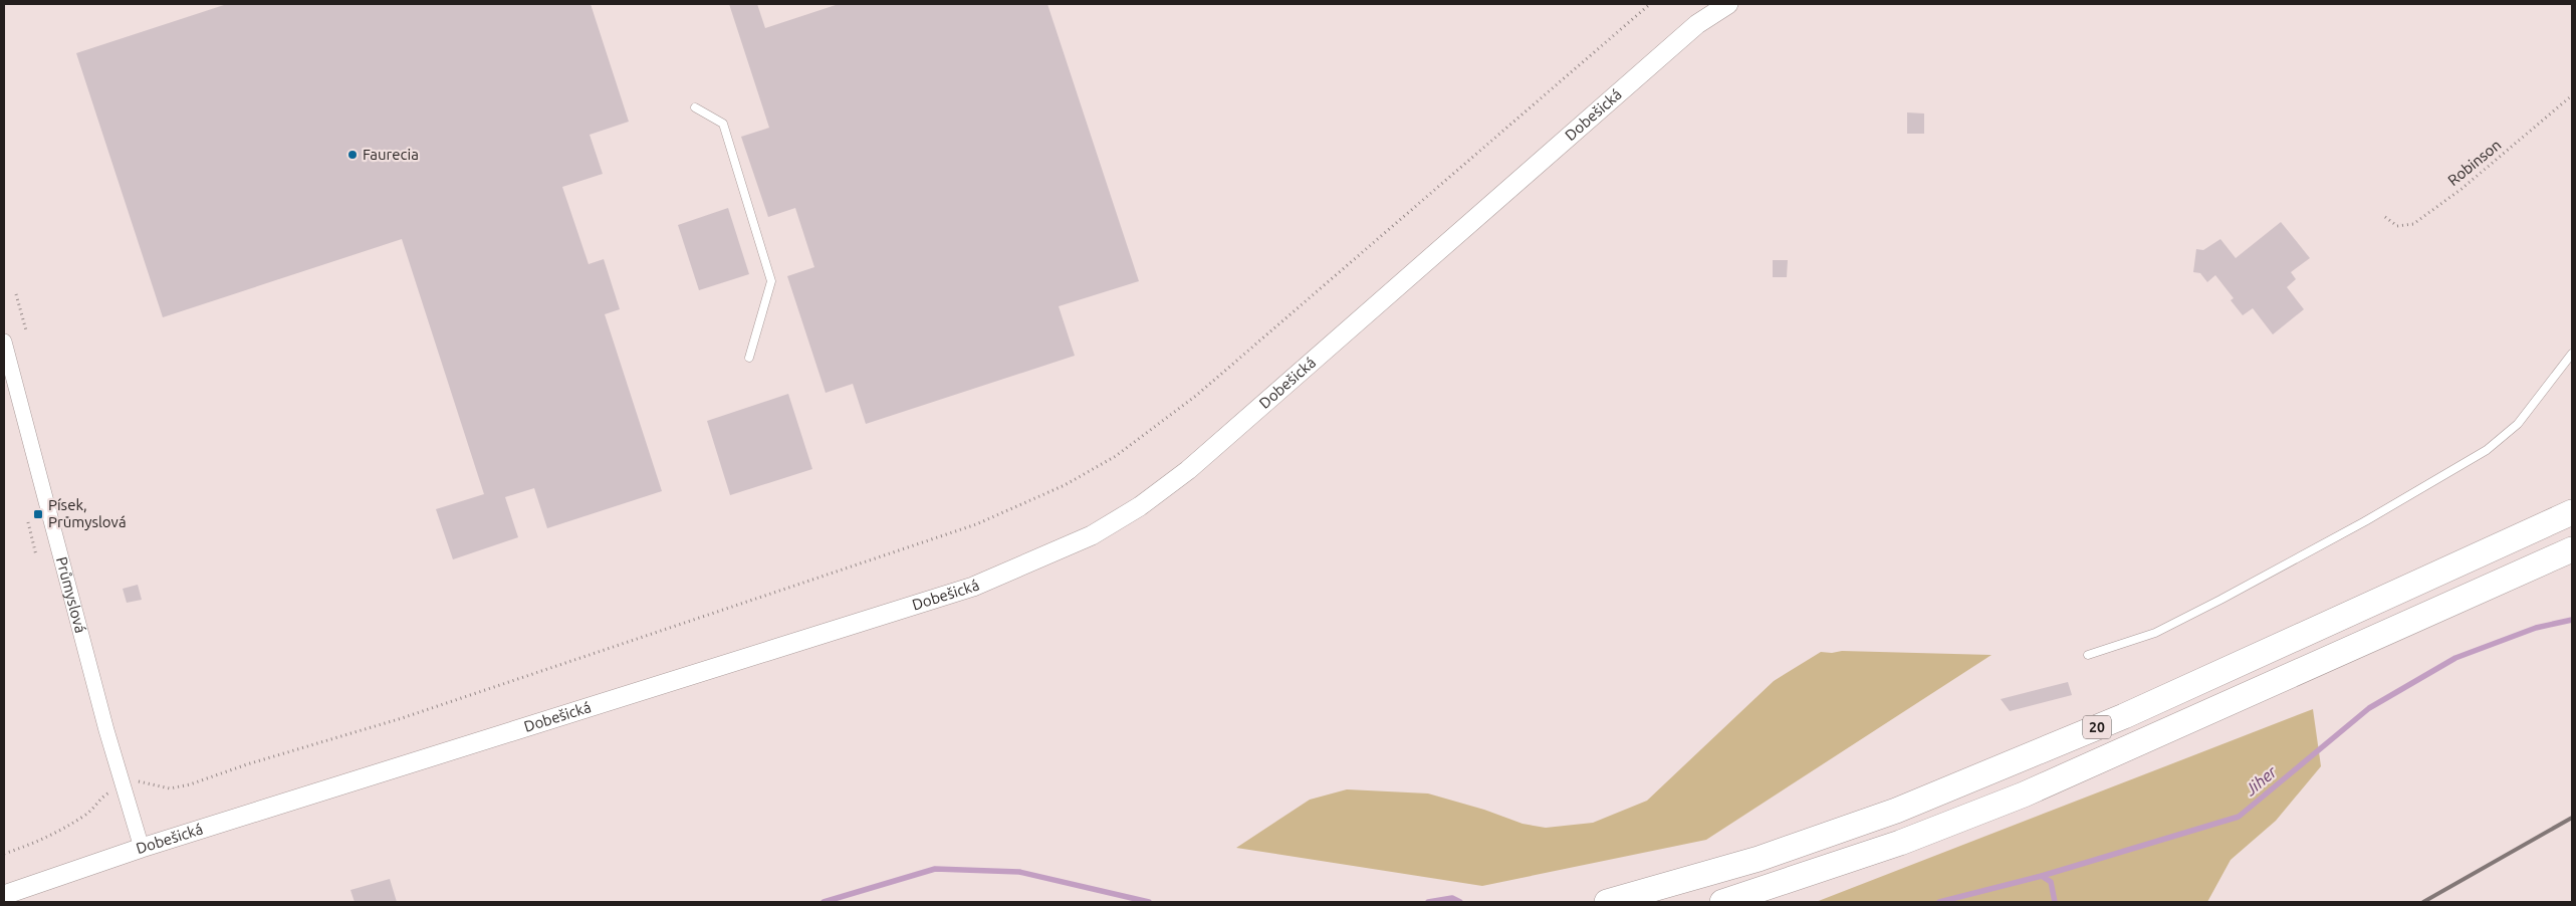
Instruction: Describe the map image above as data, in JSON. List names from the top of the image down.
{
  "streets": {
    "highway": ["20"],
    "street": ["Dobešická", "Průmyslová"],
    "path": ["Robinson"]
  },
  "crossings": [
    ["Dobešická", "Průmyslová"]
  ],
  "water": ["Jiher"],
  "places": {
    "other": ["Faurecia"],
    "transit": ["Písek, Průmyslová"]
  }
}
